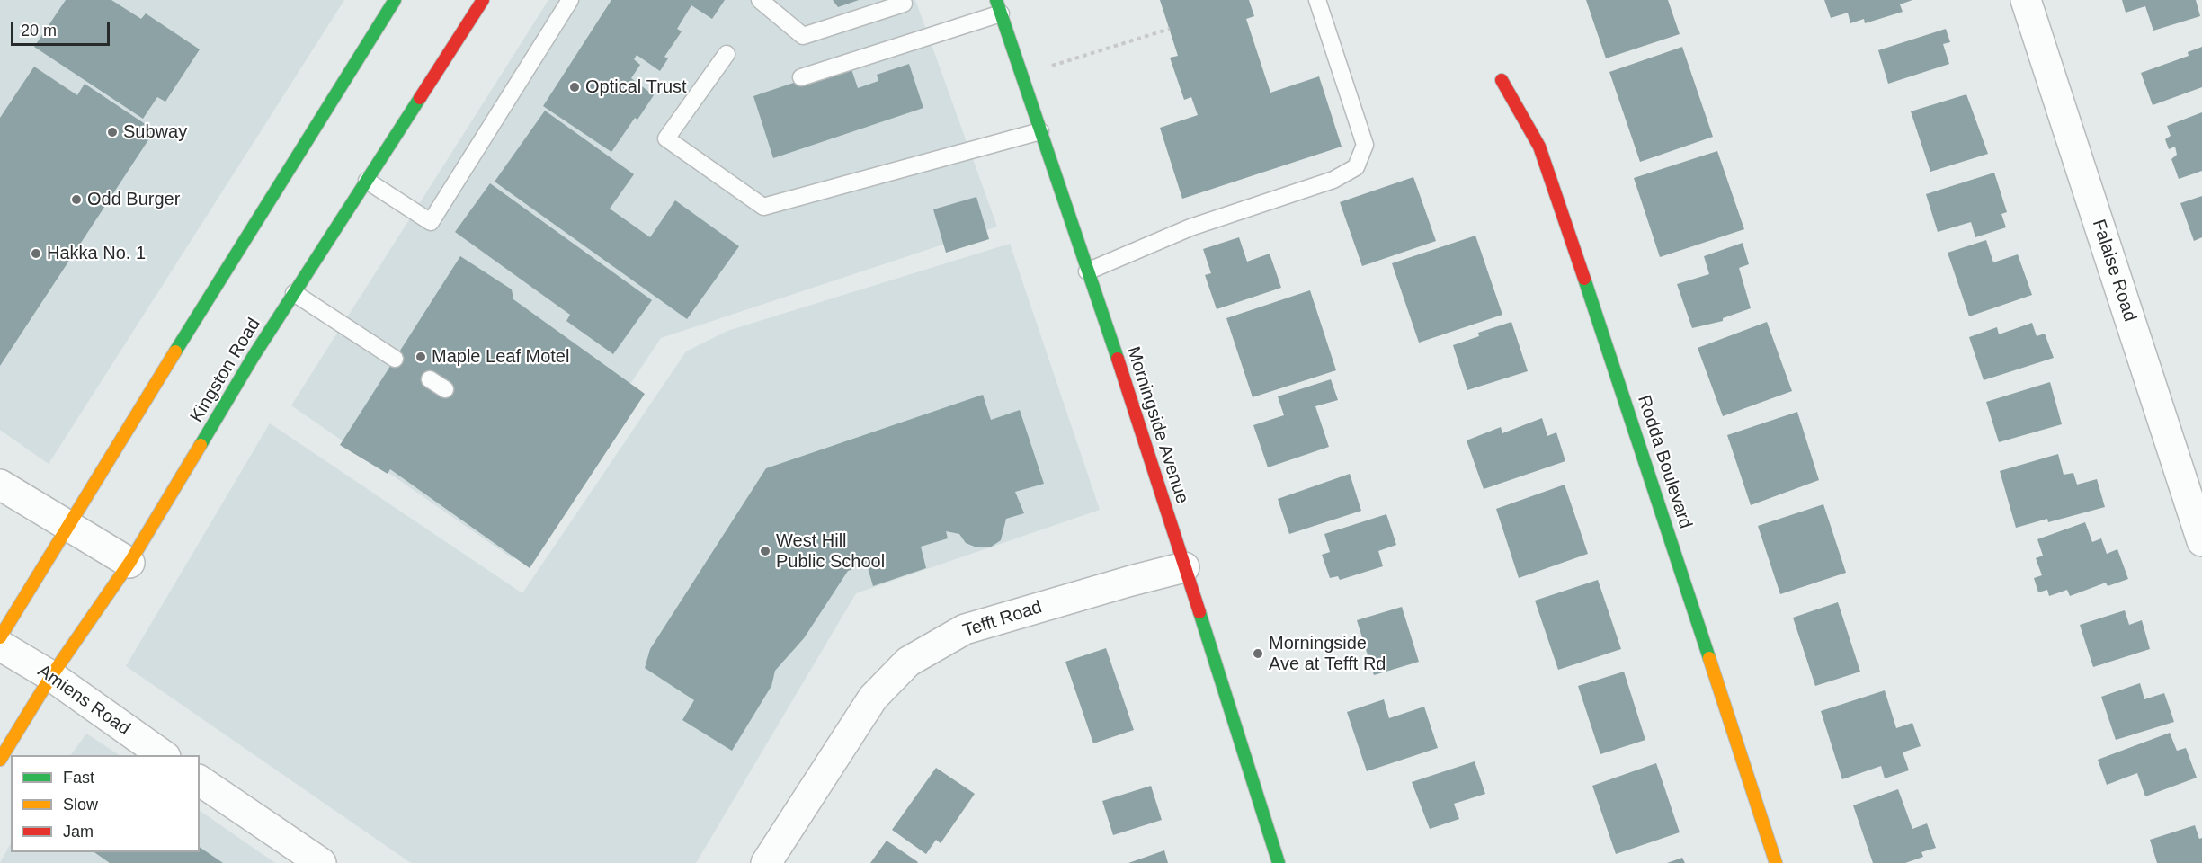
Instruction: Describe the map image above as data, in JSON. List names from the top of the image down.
{
  "streets": {
    "main road": ["Kingston Road", "Morningside Avenue", "Rodda Boulevard"],
    "street": ["Falaise Road", "Tefft Road", "Amiens Road"]
  },
  "crossings": [
    ["Kingston Road", "Amiens Road"],
    ["Morningside Avenue", "Tefft Road"]
  ],
  "places": [
    "Optical Trust",
    "Subway",
    "Odd Burger",
    "Hakka No. 1",
    "Maple Leaf Motel",
    "West Hill Public School",
    "Morningside Ave at Tefft Rd"
  ],
  "legend": ["Fast", "Slow", "Jam"],
  "scale_bar": "20 m"
}
